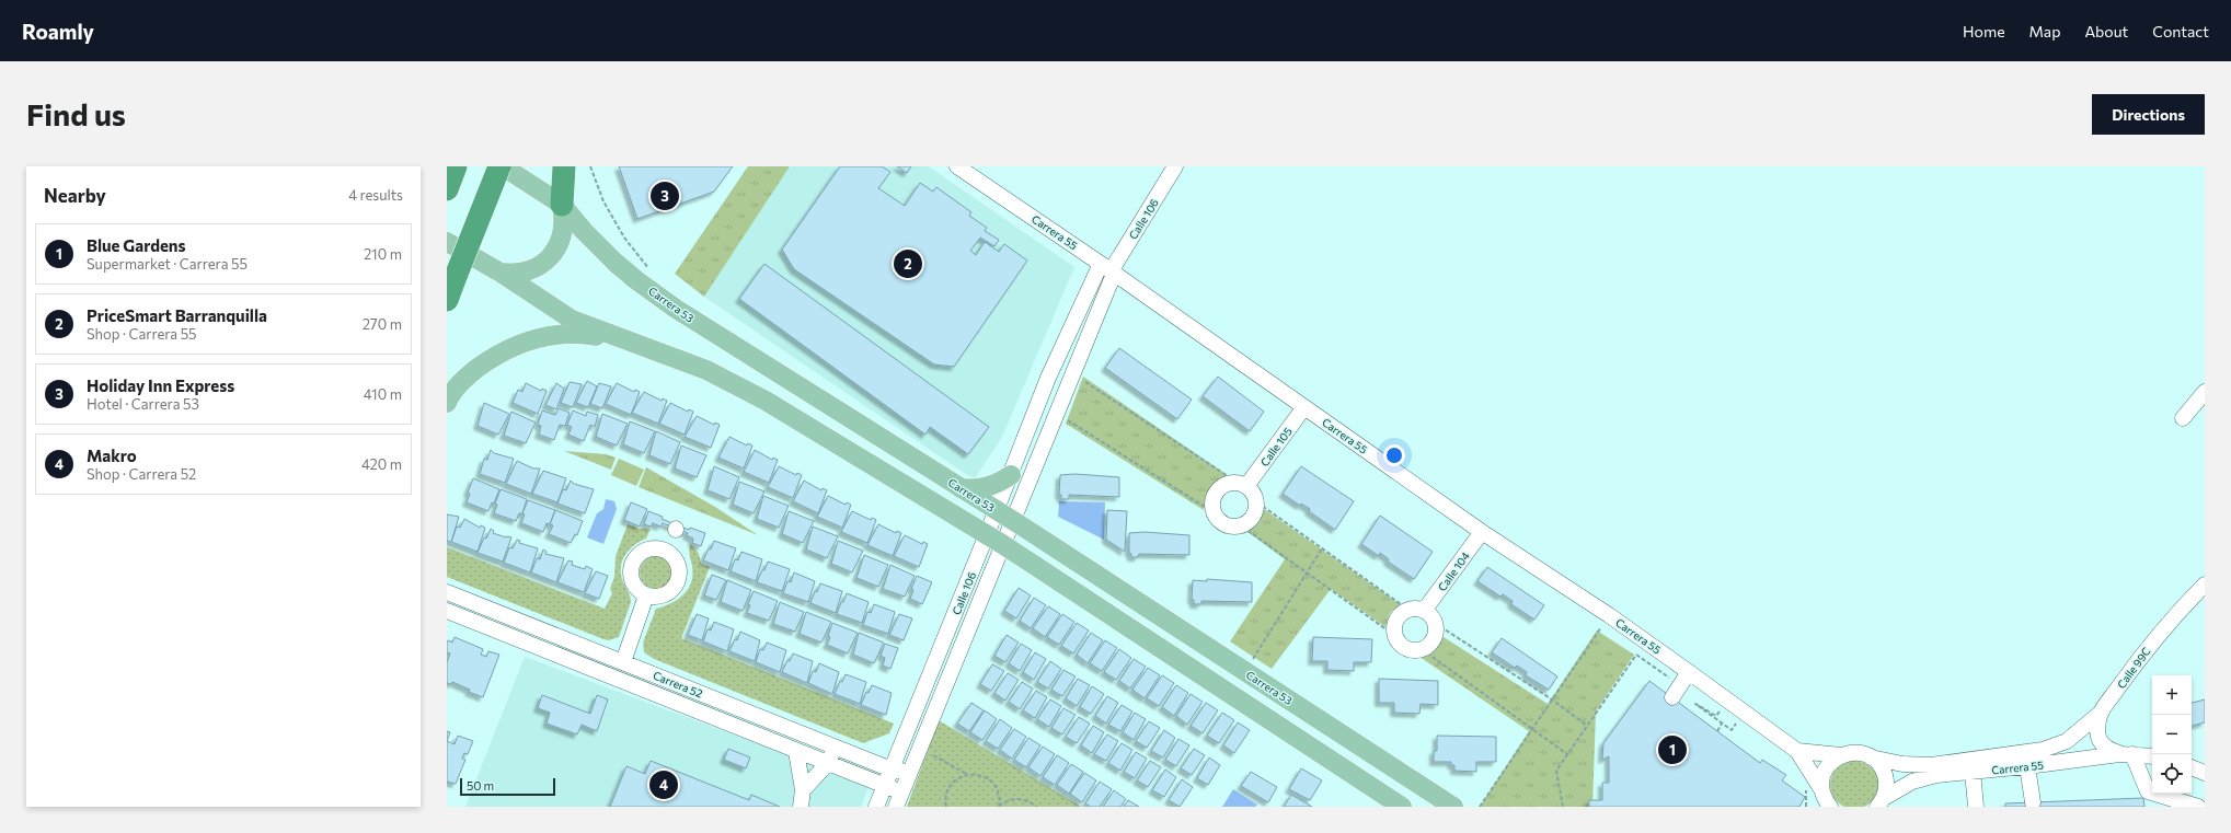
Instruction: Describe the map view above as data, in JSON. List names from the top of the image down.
{
  "streets": {
    "main road": ["Carrera 53"],
    "street": [
      "Calle 106",
      "Carrera 55",
      "Calle 105",
      "Calle 104",
      "Calle 99C",
      "Carrera 52"
    ]
  },
  "crossings": [
    ["Calle 106", "Carrera 55"],
    ["Calle 106", "Carrera 53"],
    ["Calle 106", "Carrera 52"],
    ["Carrera 55", "Calle 105"],
    ["Carrera 55", "Calle 104"],
    ["Carrera 55", "Calle 99C"]
  ],
  "scale_bar": "50 m",
  "page": {
    "header": "Roamly",
    "nav": [
      "Home",
      "Map",
      "About",
      "Contact"
    ],
    "buttons": "Directions",
    "title": "Find us",
    "heading": ["Nearby", "4 results"],
    "pins": [
      "3",
      "2",
      "1",
      "4"
    ],
    "list": [
      {
        "mark": "1",
        "name": "Blue Gardens",
        "note": "Supermarket · Carrera 55",
        "value": "210 m"
      },
      {
        "mark": "2",
        "name": "PriceSmart Barranquilla",
        "note": "Shop · Carrera 55",
        "value": "270 m"
      },
      {
        "mark": "3",
        "name": "Holiday Inn Express",
        "note": "Hotel · Carrera 53",
        "value": "410 m"
      },
      {
        "mark": "4",
        "name": "Makro",
        "note": "Shop · Carrera 52",
        "value": "420 m"
      }
    ],
    "map_buttons": ["+", "−"],
    "scale": "50 m"
  }
}
